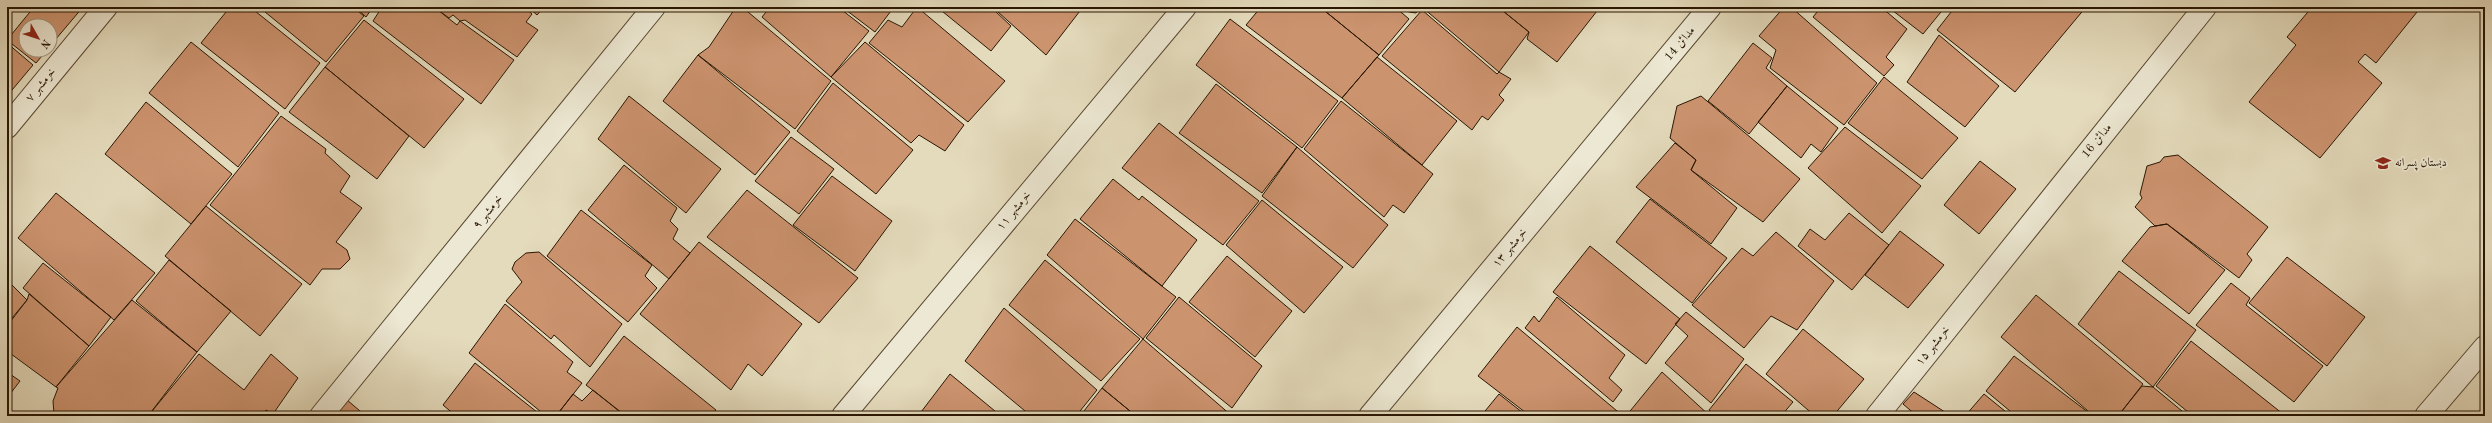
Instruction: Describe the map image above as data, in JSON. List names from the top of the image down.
{
  "streets": {
    "street": [
      "مدائن 14",
      "خرمشهر ۷",
      "مدائن 16",
      "خرمشهر ۱۱",
      "خرمشهر ۹",
      "خرمشهر ۱۳",
      "خرمشهر ۱۵"
    ]
  },
  "crossings": [
    ["مدائن 14", "خرمشهر ۱۳"],
    ["مدائن 16", "خرمشهر ۱۵"]
  ],
  "places": {
    "school or university": ["دبستان پسرانه"]
  },
  "north": "bottom right"
}
